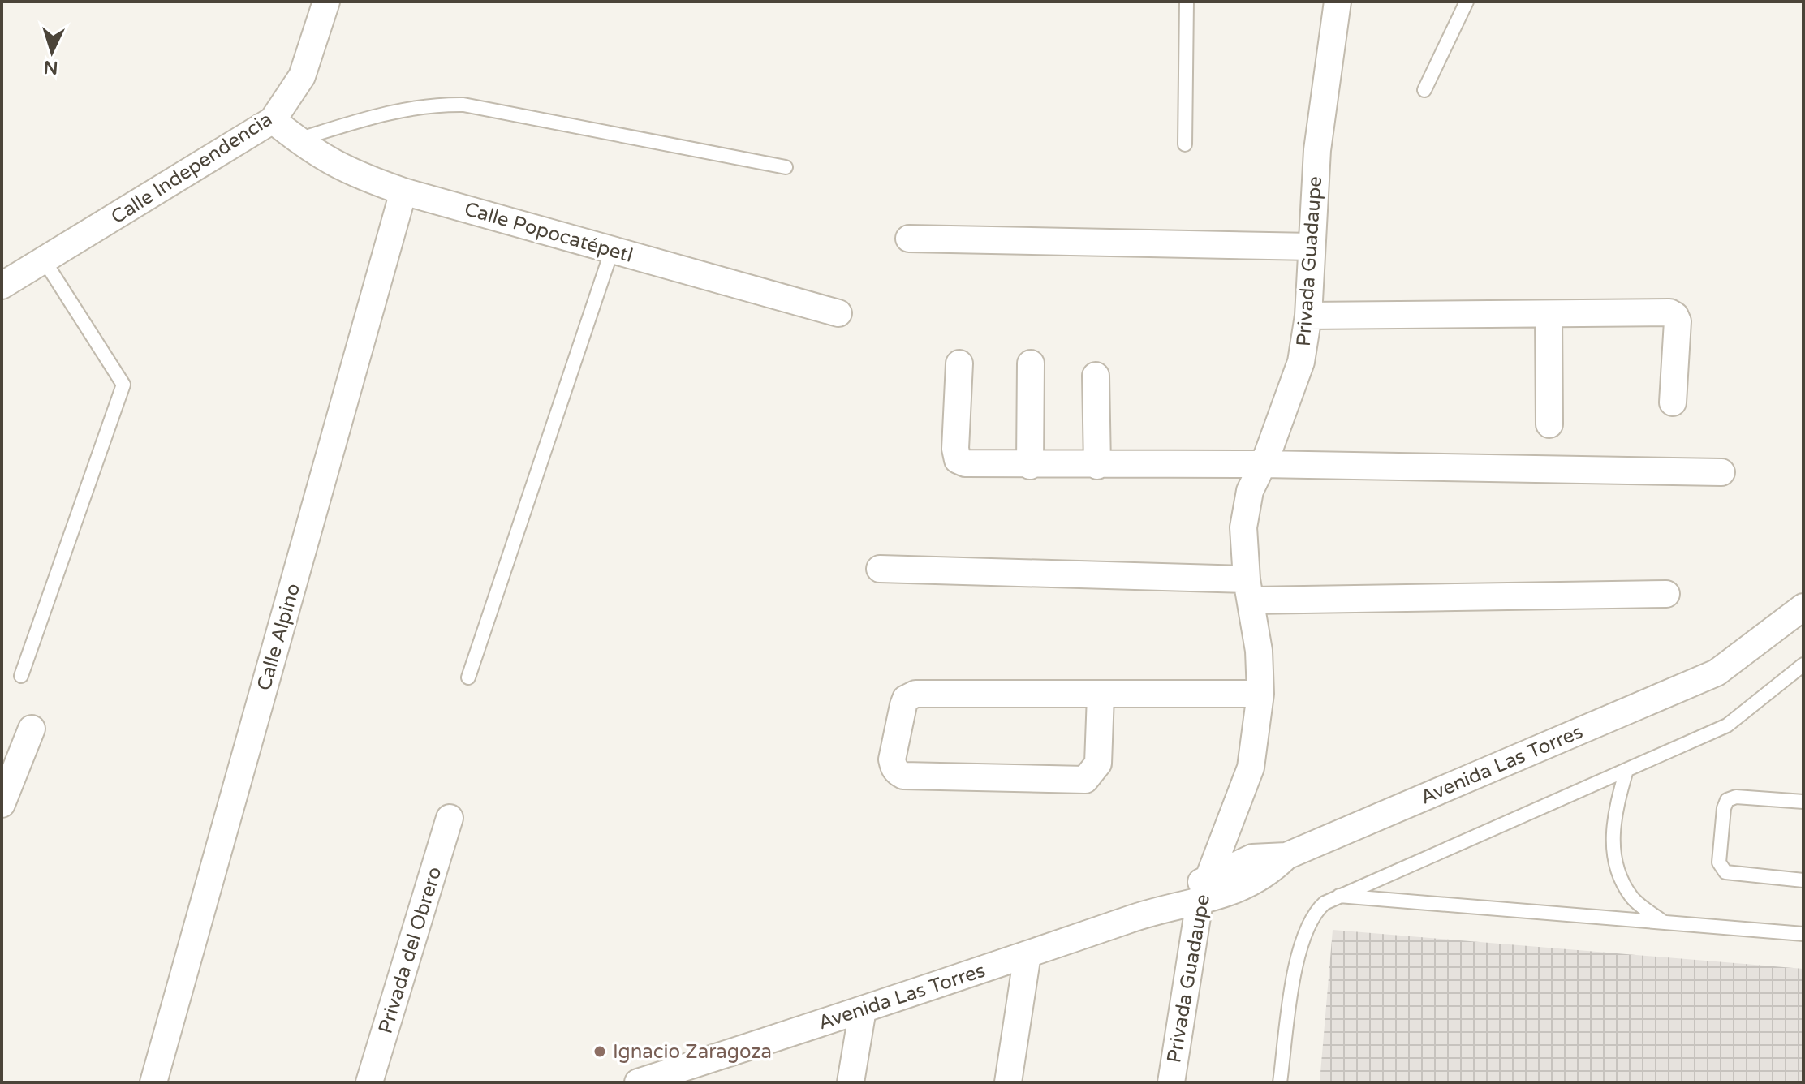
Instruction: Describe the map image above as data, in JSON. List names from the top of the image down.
{
  "streets": {
    "street": [
      "Calle Independencia",
      "Calle Popocatépetl",
      "Privada Guadaupe",
      "Calle Alpino",
      "Avenida Las Torres",
      "Privada del Obrero"
    ]
  },
  "crossings": [
    ["Calle Independencia", "Calle Popocatépetl"],
    ["Calle Popocatépetl", "Calle Alpino"],
    ["Privada Guadaupe", "Avenida Las Torres"]
  ],
  "places": ["Ignacio Zaragoza"],
  "north": "bottom"
}
